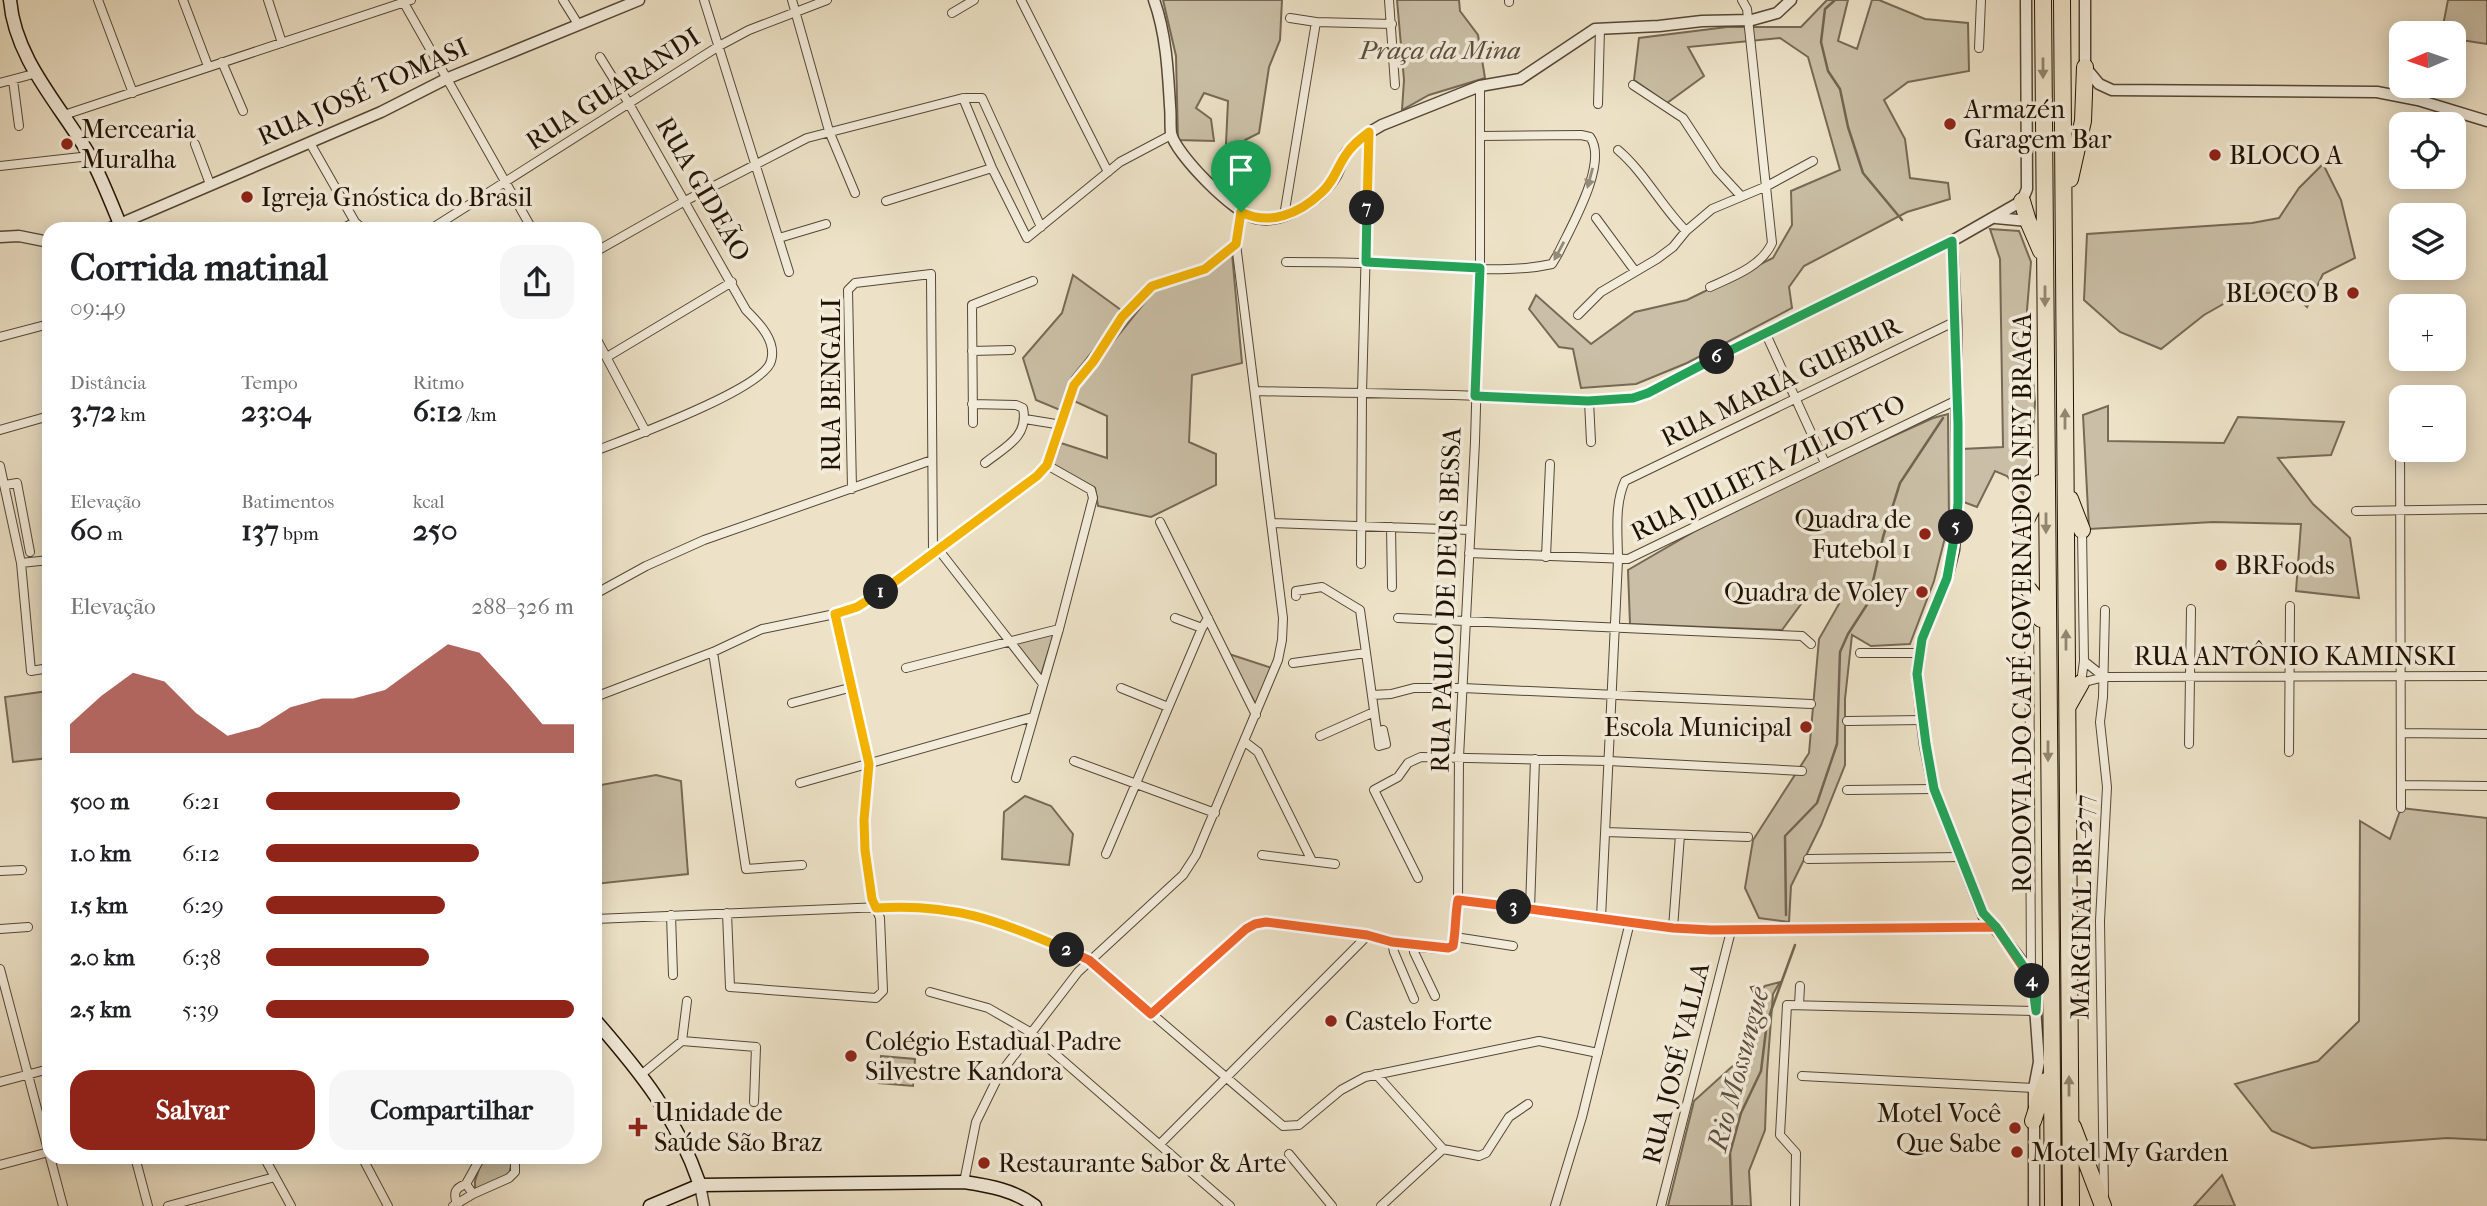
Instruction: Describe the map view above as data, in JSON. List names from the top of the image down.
{
  "streets": {
    "highway": ["RODOVIA DO CAFÉ GOVERNADOR NEY BRAGA"],
    "street": [
      "RUA GUARANDI",
      "RUA JOSÉ TOMASI",
      "RUA GIDEÃO",
      "RUA MARIA GUEBUR",
      "RUA BENGALI",
      "RUA JULIETA ZILIOTTO",
      "RUA PAULO DE DEUS BESSA",
      "RUA ANTÔNIO KAMINSKI",
      "MARGINAL BR-277",
      "RUA JOSÉ VALLA"
    ]
  },
  "crossings": [
    ["RUA GUARANDI", "RUA GIDEÃO"],
    ["RUA MARIA GUEBUR", "RUA JULIETA ZILIOTTO"],
    ["RUA JULIETA ZILIOTTO", "RUA PAULO DE DEUS BESSA"],
    ["RUA ANTÔNIO KAMINSKI", "MARGINAL BR-277"]
  ],
  "water": ["Rio Mossunguê"],
  "parks": ["Praça da Mina"],
  "places": {
    "other": [
      "Armazén Garagem Bar",
      "Mercearia Muralha",
      "BLOCO A",
      "Igreja Gnóstica do Brasil",
      "BLOCO B",
      "Quadra de Futebol 1",
      "BRFoods",
      "Quadra de Voley",
      "Escola Municipal",
      "Castelo Forte",
      "Colégio Estadual Padre Silvestre Kandora",
      "Motel Você Que Sabe",
      "Motel My Garden",
      "Restaurante Sabor & Arte"
    ],
    "health": ["Unidade de Saúde São Braz"]
  },
  "north": "left",
  "page": {
    "map_buttons": ["+", "−"],
    "pins": [
      "7",
      "6",
      "5",
      "1",
      "3",
      "2",
      "4"
    ],
    "heading": ["Corrida matinal", "09:49"],
    "stats": [
      ["Distância", "3.72 km"],
      ["Tempo", "23:04"],
      ["Ritmo", "6:12 /km"],
      ["Elevação", "60 m"],
      ["Batimentos", "137 bpm"],
      ["kcal", "250"]
    ],
    "chart": ["Elevação", "288–326 m"],
    "list": [
      {
        "name": "500 m",
        "note": "6:21"
      },
      {
        "name": "1.0 km",
        "note": "6:12"
      },
      {
        "name": "1.5 km",
        "note": "6:29"
      },
      {
        "name": "2.0 km",
        "note": "6:38"
      },
      {
        "name": "2.5 km",
        "note": "5:39"
      }
    ],
    "buttons": ["Salvar", "Compartilhar"]
  }
}
